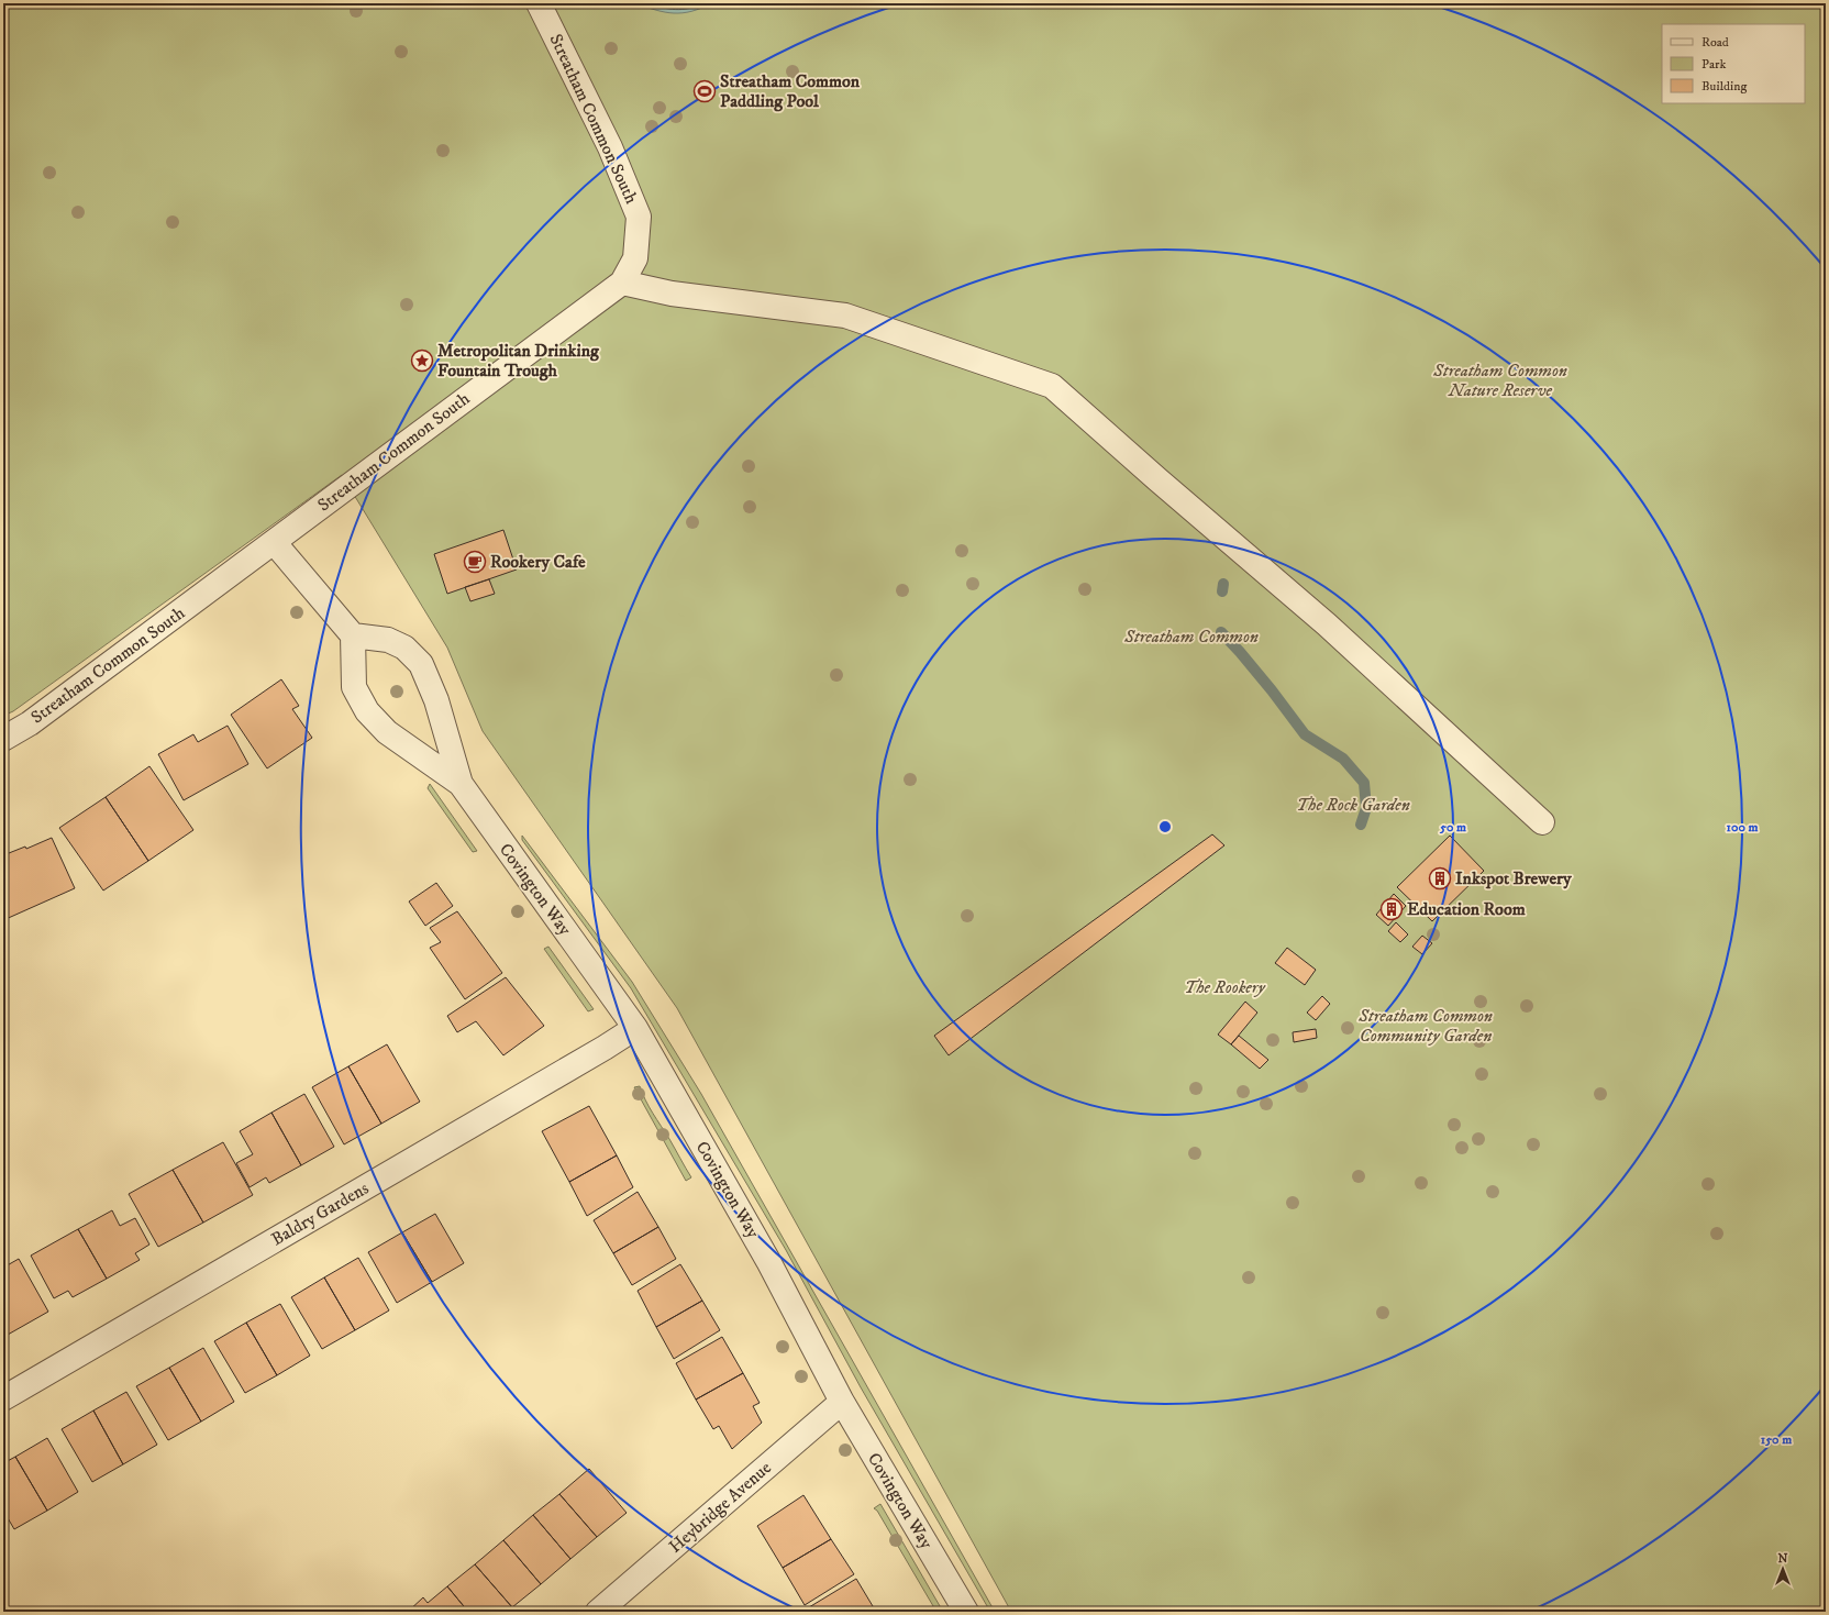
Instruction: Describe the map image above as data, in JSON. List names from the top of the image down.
{
  "streets": {
    "street": [
      "Streatham Common South",
      "Covington Way",
      "Baldry Gardens",
      "Heybridge Avenue"
    ]
  },
  "crossings": [
    ["Covington Way", "Baldry Gardens"],
    ["Covington Way", "Heybridge Avenue"]
  ],
  "parks": [
    "Streatham Common Nature Reserve",
    "Streatham Common",
    "The Rock Garden",
    "The Rookery",
    "Streatham Common Community Garden"
  ],
  "places": {
    "sports": ["Streatham Common Paddling Pool"],
    "place": ["Metropolitan Drinking Fountain Trough"],
    "cafe": ["Rookery Cafe"],
    "building": ["Inkspot Brewery", "Education Room"]
  },
  "legend": ["Road", "Park", "Building"],
  "north": "top",
  "rings": ["50 m", "100 m", "150 m"]
}
